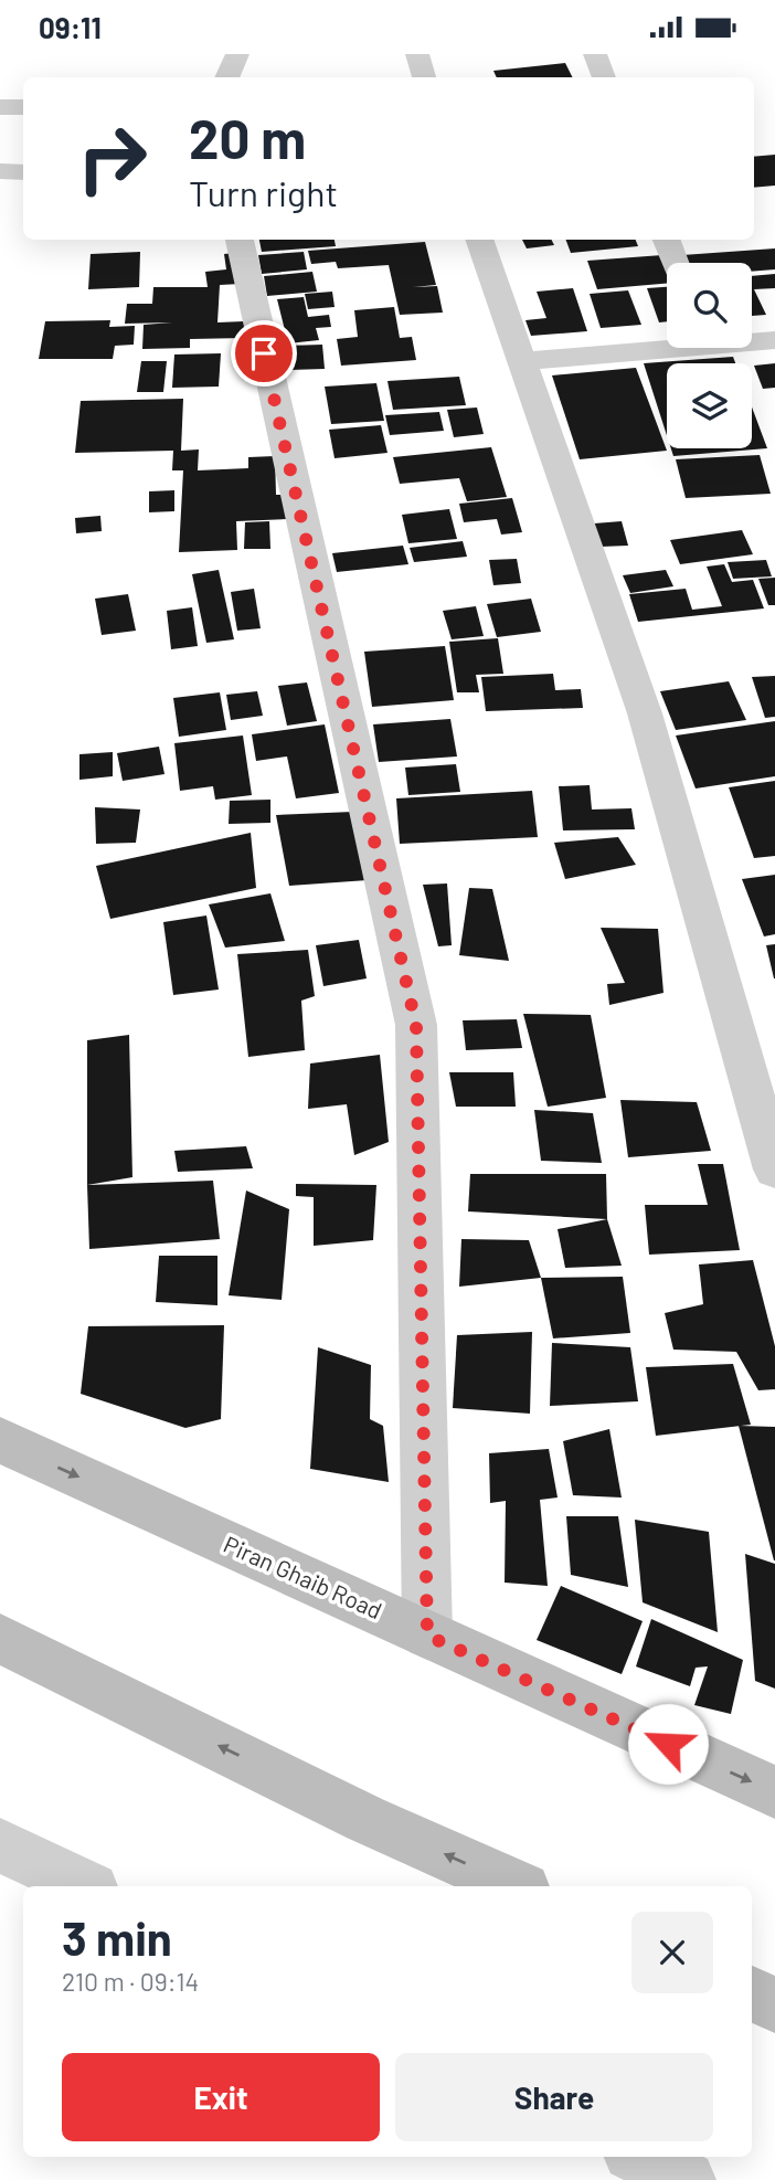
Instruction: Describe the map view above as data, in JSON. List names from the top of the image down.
{
  "streets": {
    "main road": ["Piran Ghaib Road"]
  },
  "page": {
    "status": "09:11",
    "turn": ["20 m", "Turn right"],
    "heading": ["3 min", "210 m · 09:14"],
    "buttons": ["Exit", "Share"]
  }
}
